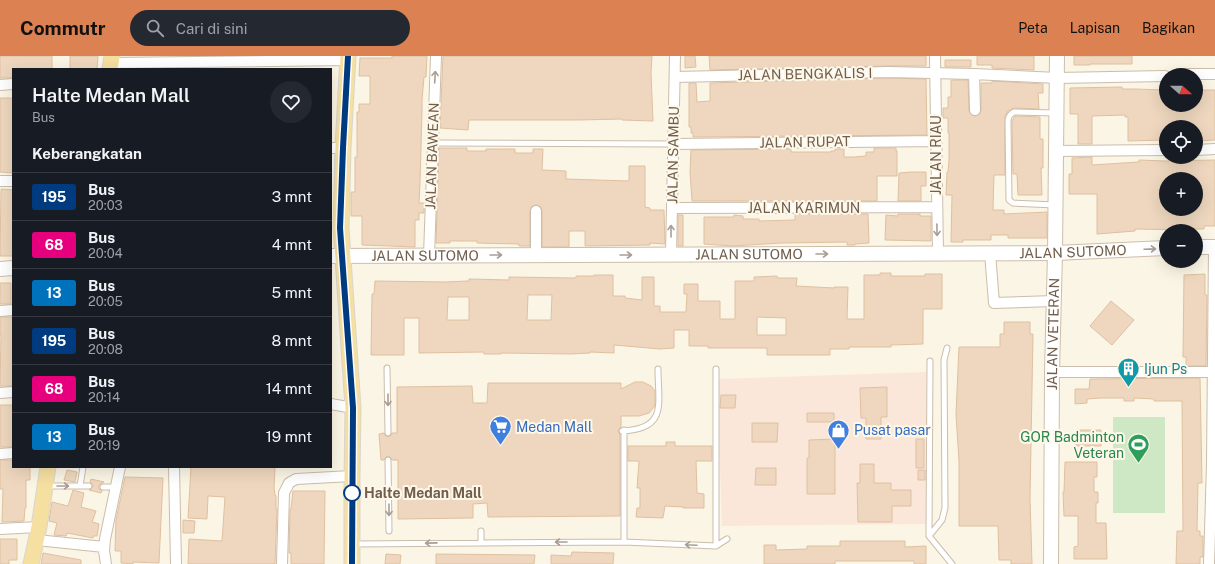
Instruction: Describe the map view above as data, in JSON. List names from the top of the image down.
{
  "streets": {
    "main road": ["JALAN SUTOMO", "JALAN VETERAN"],
    "street": [
      "JALAN BENGKALIS I",
      "JALAN RUPAT",
      "JALAN SAMBU",
      "JALAN RIAU",
      "JALAN BAWEAN",
      "JALAN KARIMUN"
    ]
  },
  "crossings": [
    ["JALAN BENGKALIS I", "JALAN SAMBU"],
    ["JALAN BENGKALIS I", "JALAN RIAU"],
    ["JALAN BENGKALIS I", "JALAN VETERAN"],
    ["JALAN RUPAT", "JALAN SAMBU"],
    ["JALAN RUPAT", "JALAN RIAU"],
    ["JALAN SAMBU", "JALAN KARIMUN"],
    ["JALAN SAMBU", "JALAN SUTOMO"],
    ["JALAN RIAU", "JALAN KARIMUN"],
    ["JALAN RIAU", "JALAN SUTOMO"],
    ["JALAN BAWEAN", "JALAN SUTOMO"],
    ["JALAN SUTOMO", "JALAN VETERAN"]
  ],
  "one_way": ["JALAN BAWEAN", "JALAN SUTOMO"],
  "places": {
    "building": ["Ijun Ps"],
    "supermarket": ["Medan Mall"],
    "shop": ["Pusat pasar"],
    "sports": ["GOR Badminton Veteran"],
    "other": ["Halte Medan Mall"]
  },
  "lines": ["bus line 195"],
  "north": "right",
  "page": {
    "header": "Commutr",
    "search": "Cari di sini",
    "nav": ["Peta", "Lapisan", "Bagikan"],
    "map_buttons": ["+", "−"],
    "heading": [
      ["Halte Medan Mall", "Bus"],
      "Keberangkatan"
    ],
    "list": [
      {
        "mark": "195",
        "name": "Bus",
        "note": "20:03",
        "value": "3 mnt"
      },
      {
        "mark": "68",
        "name": "Bus",
        "note": "20:04",
        "value": "4 mnt"
      },
      {
        "mark": "13",
        "name": "Bus",
        "note": "20:05",
        "value": "5 mnt"
      },
      {
        "mark": "195",
        "name": "Bus",
        "note": "20:08",
        "value": "8 mnt"
      },
      {
        "mark": "68",
        "name": "Bus",
        "note": "20:14",
        "value": "14 mnt"
      },
      {
        "mark": "13",
        "name": "Bus",
        "note": "20:19",
        "value": "19 mnt"
      }
    ]
  }
}
